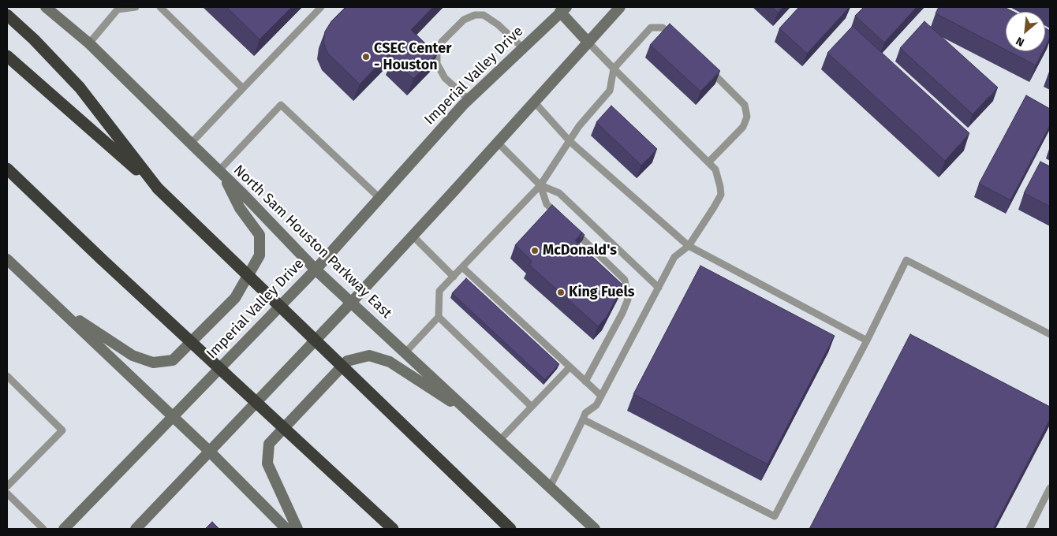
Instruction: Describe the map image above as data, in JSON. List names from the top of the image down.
{
  "streets": {
    "main road": ["Imperial Valley Drive", "North Sam Houston Parkway East"]
  },
  "crossings": [
    ["Imperial Valley Drive", "North Sam Houston Parkway East"]
  ],
  "places": ["CSEC Center - Houston", "McDonald's", "King Fuels"],
  "north": "bottom left"
}
